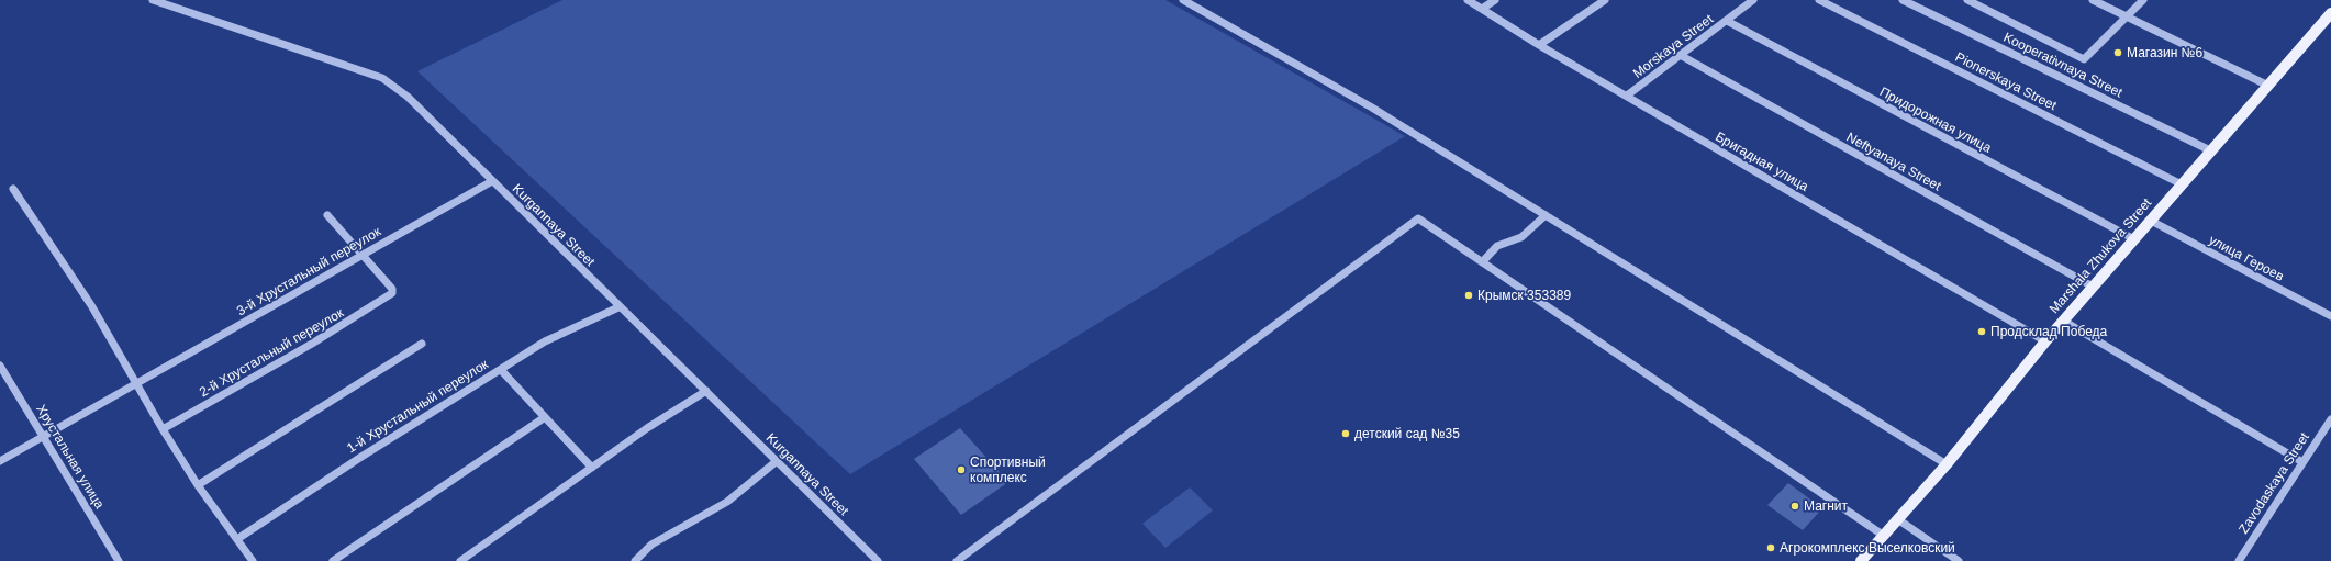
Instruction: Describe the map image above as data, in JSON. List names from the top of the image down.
{
  "streets": {
    "main road": ["Marshala Zhukova Street"],
    "street": [
      "Morskaya Street",
      "Kooperativnaya Street",
      "Pionerskaya Street",
      "Придорожная улица",
      "Бригадная улица",
      "Neftyanaya Street",
      "Kurgannaya Street",
      "улица Героев",
      "3-й Хрустальный переулок",
      "2-й Хрустальный переулок",
      "1-й Хрустальный переулок",
      "Хрустальная улица",
      "Zavodaskaya Street"
    ]
  },
  "crossings": [
    ["Morskaya Street", "Придорожная улица"],
    ["Morskaya Street", "Бригадная улица"],
    ["Morskaya Street", "Neftyanaya Street"],
    ["Kooperativnaya Street", "Marshala Zhukova Street"],
    ["Pionerskaya Street", "Marshala Zhukova Street"],
    ["Придорожная улица", "Marshala Zhukova Street"],
    ["Бригадная улица", "Marshala Zhukova Street"],
    ["Neftyanaya Street", "Marshala Zhukova Street"],
    ["Kurgannaya Street", "3-й Хрустальный переулок"],
    ["Kurgannaya Street", "1-й Хрустальный переулок"],
    ["Marshala Zhukova Street", "улица Героев"],
    ["3-й Хрустальный переулок", "2-й Хрустальный переулок"],
    ["3-й Хрустальный переулок", "Хрустальная улица"]
  ],
  "places": [
    "Магазин №6",
    "Крымск 353389",
    "Продсклад Победа",
    "детский сад №35",
    "Спортивный комплекс",
    "Магнит",
    "Агрокомплекс Выселковский"
  ]
}
